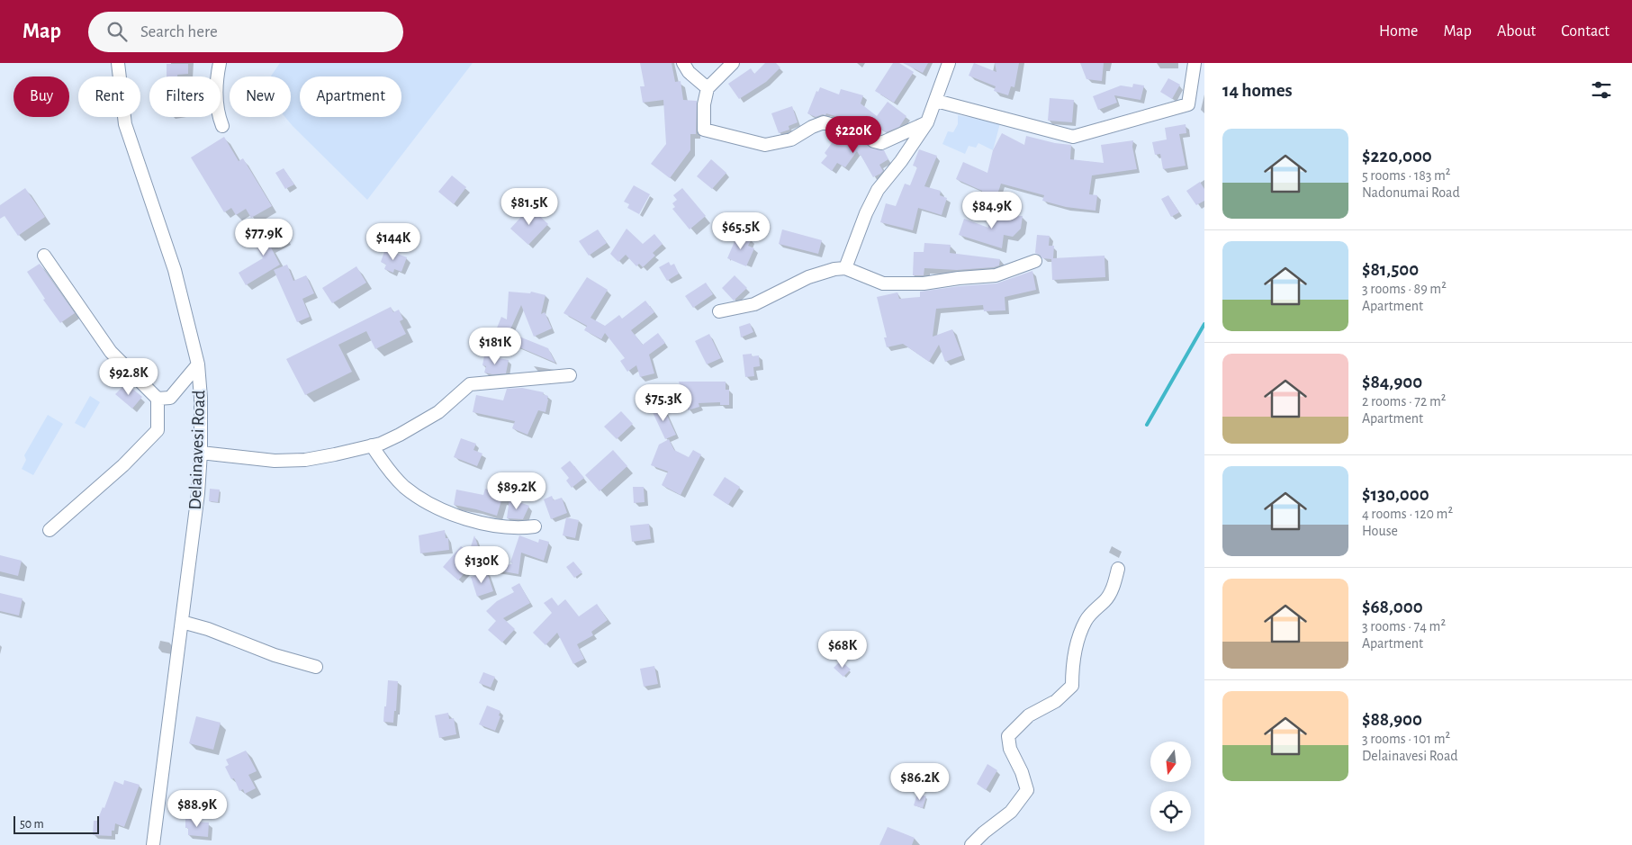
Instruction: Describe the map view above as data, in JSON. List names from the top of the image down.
{
  "streets": {
    "street": ["Delainavesi Road"]
  },
  "scale_bar": "50 m",
  "north": "bottom",
  "page": {
    "header": "Map",
    "search": "Search here",
    "nav": [
      "Home",
      "Map",
      "About",
      "Contact"
    ],
    "heading": "14 homes",
    "chip": [
      "Buy",
      "Rent",
      "Filters",
      "New",
      "Apartment"
    ],
    "price": [
      "$220K",
      "$81.5K",
      "$84.9K",
      "$65.5K",
      "$77.9K",
      "$144K",
      "$181K",
      "$92.8K",
      "$75.3K",
      "$89.2K",
      "$130K",
      "$68K",
      "$86.2K",
      "$88.9K"
    ],
    "list": [
      {
        "name": "$220,000",
        "note": "5 rooms · 183 m² · Nadonumai Road"
      },
      {
        "name": "$81,500",
        "note": "3 rooms · 89 m² · Apartment"
      },
      {
        "name": "$84,900",
        "note": "2 rooms · 72 m² · Apartment"
      },
      {
        "name": "$130,000",
        "note": "4 rooms · 120 m² · House"
      },
      {
        "name": "$68,000",
        "note": "3 rooms · 74 m² · Apartment"
      },
      {
        "name": "$88,900",
        "note": "3 rooms · 101 m² · Delainavesi Road"
      }
    ],
    "scale": "50 m"
  }
}
